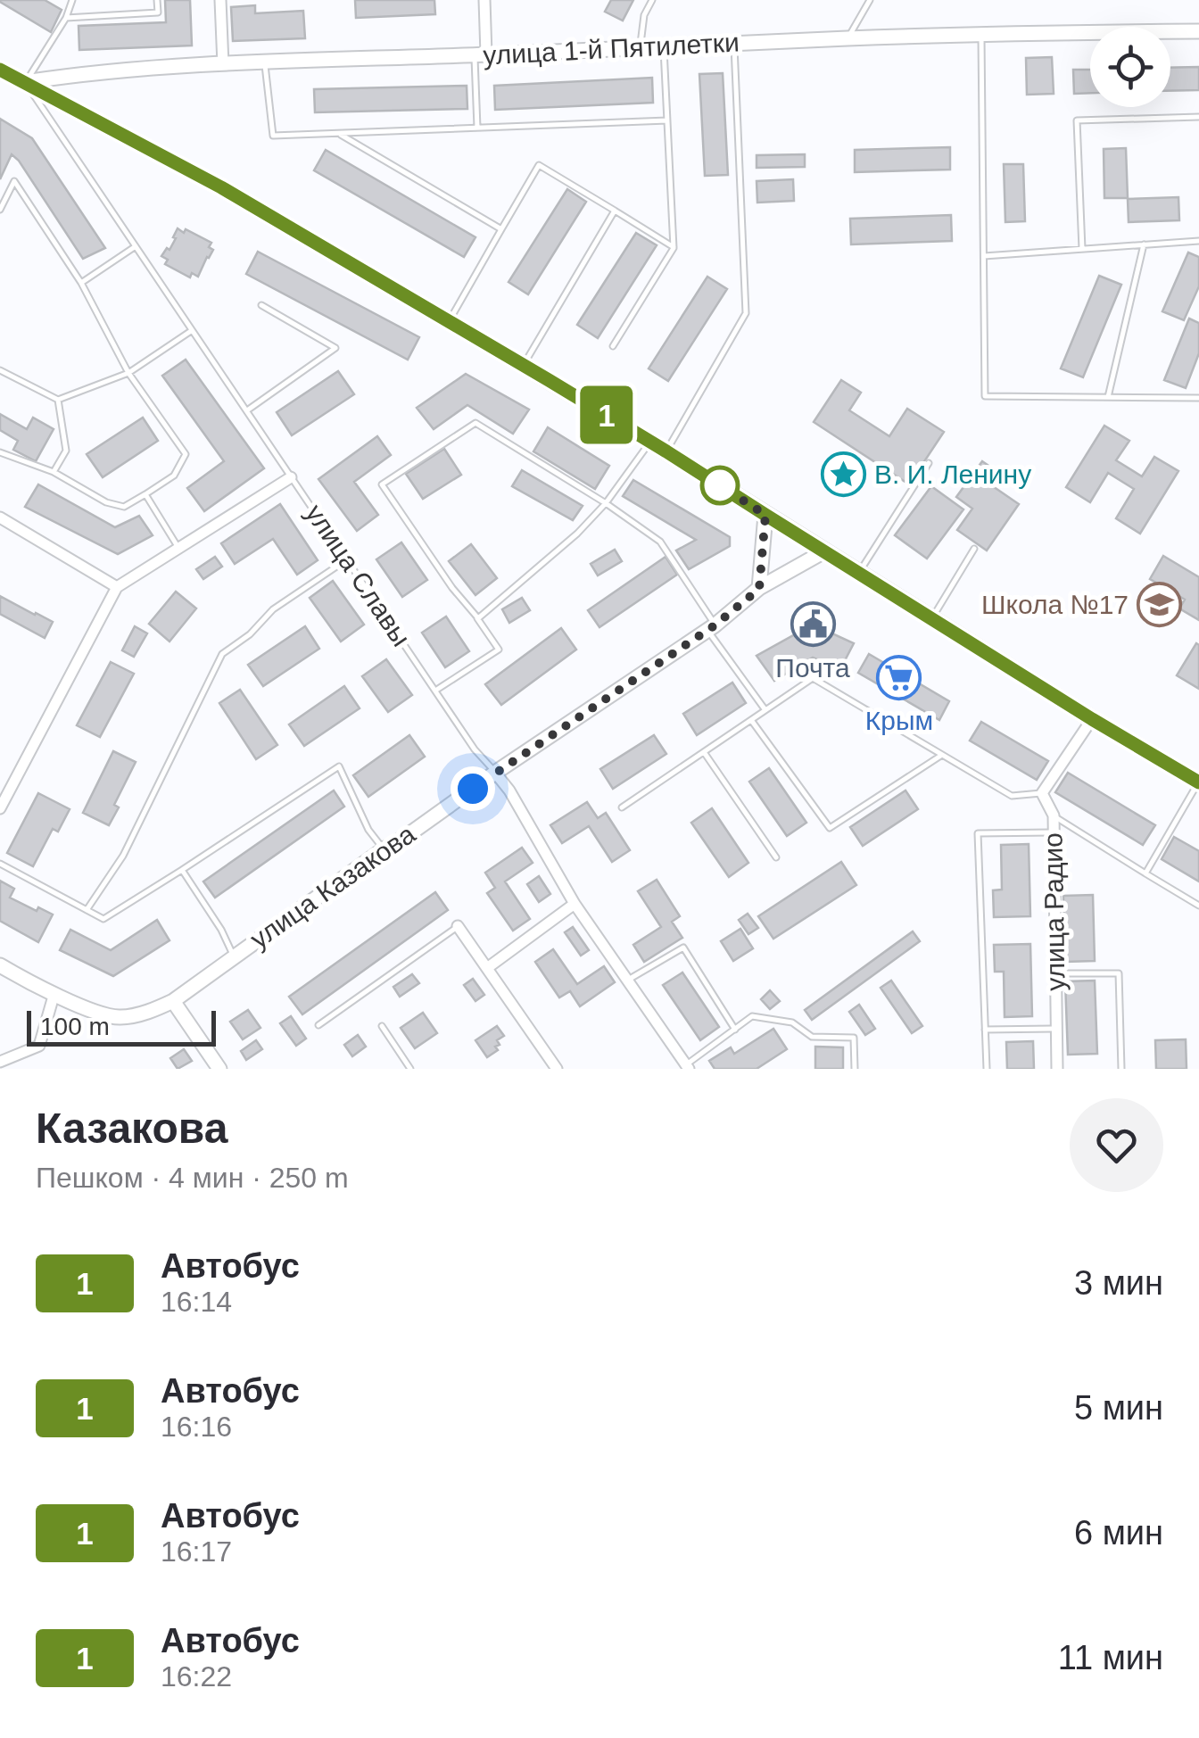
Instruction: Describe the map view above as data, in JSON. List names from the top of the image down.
{
  "streets": {
    "main road": ["улица 1-й Пятилетки", "улица Казакова"],
    "street": ["улица Славы", "улица Радио"]
  },
  "crossings": [
    ["улица 1-й Пятилетки", "улица Славы"],
    ["улица Славы", "улица Казакова"]
  ],
  "places": {
    "place": ["В. И. Ленину"],
    "school or university": ["Школа №17"],
    "public building": ["Почта"],
    "supermarket": ["Крым"]
  },
  "lines": ["bus line 1"],
  "scale_bar": "100 m",
  "page": {
    "on_map": "1",
    "scale": "100 m",
    "heading": ["Казакова", "Пешком · 4 мин · 250 m"],
    "list": [
      {
        "mark": "1",
        "name": "Автобус",
        "note": "16:14",
        "value": "3 мин"
      },
      {
        "mark": "1",
        "name": "Автобус",
        "note": "16:16",
        "value": "5 мин"
      },
      {
        "mark": "1",
        "name": "Автобус",
        "note": "16:17",
        "value": "6 мин"
      },
      {
        "mark": "1",
        "name": "Автобус",
        "note": "16:22",
        "value": "11 мин"
      }
    ]
  }
}
